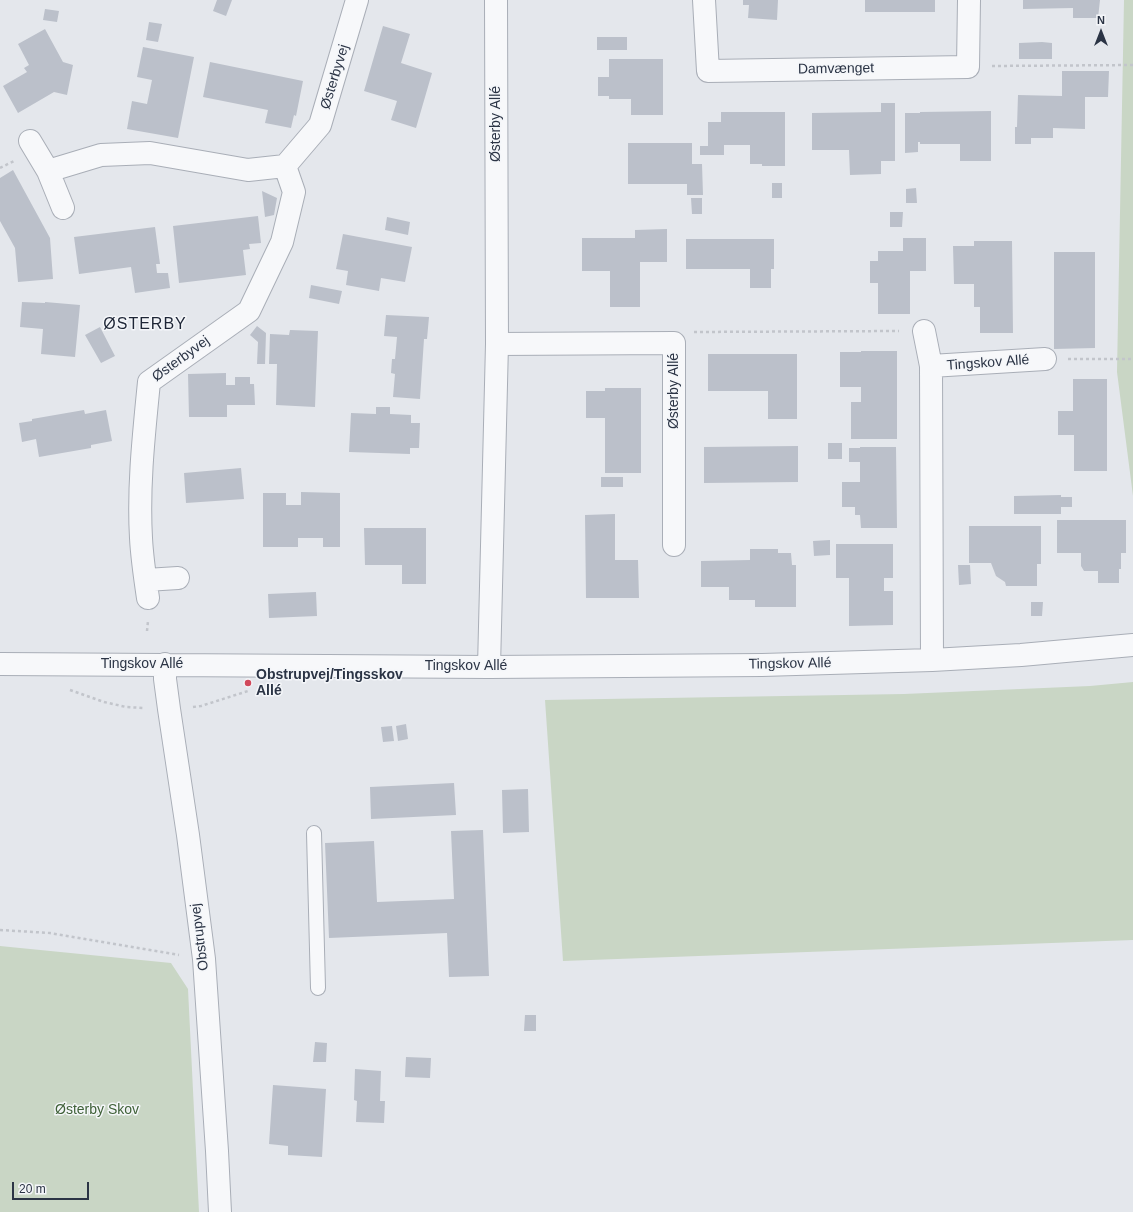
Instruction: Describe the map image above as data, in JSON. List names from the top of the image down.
{
  "streets": {
    "street": [
      "Damvænget",
      "Østerbyvej",
      "Østerby Allé",
      "Tingskov Allé",
      "Obstrupvej"
    ]
  },
  "crossings": [
    ["Østerby Allé", "Tingskov Allé"],
    ["Tingskov Allé", "Obstrupvej"]
  ],
  "districts": ["ØSTERBY"],
  "parks": ["Østerby Skov"],
  "places": ["Obstrupvej/Tingsskov Allé"],
  "scale_bar": "20 m",
  "north": "top"
}
